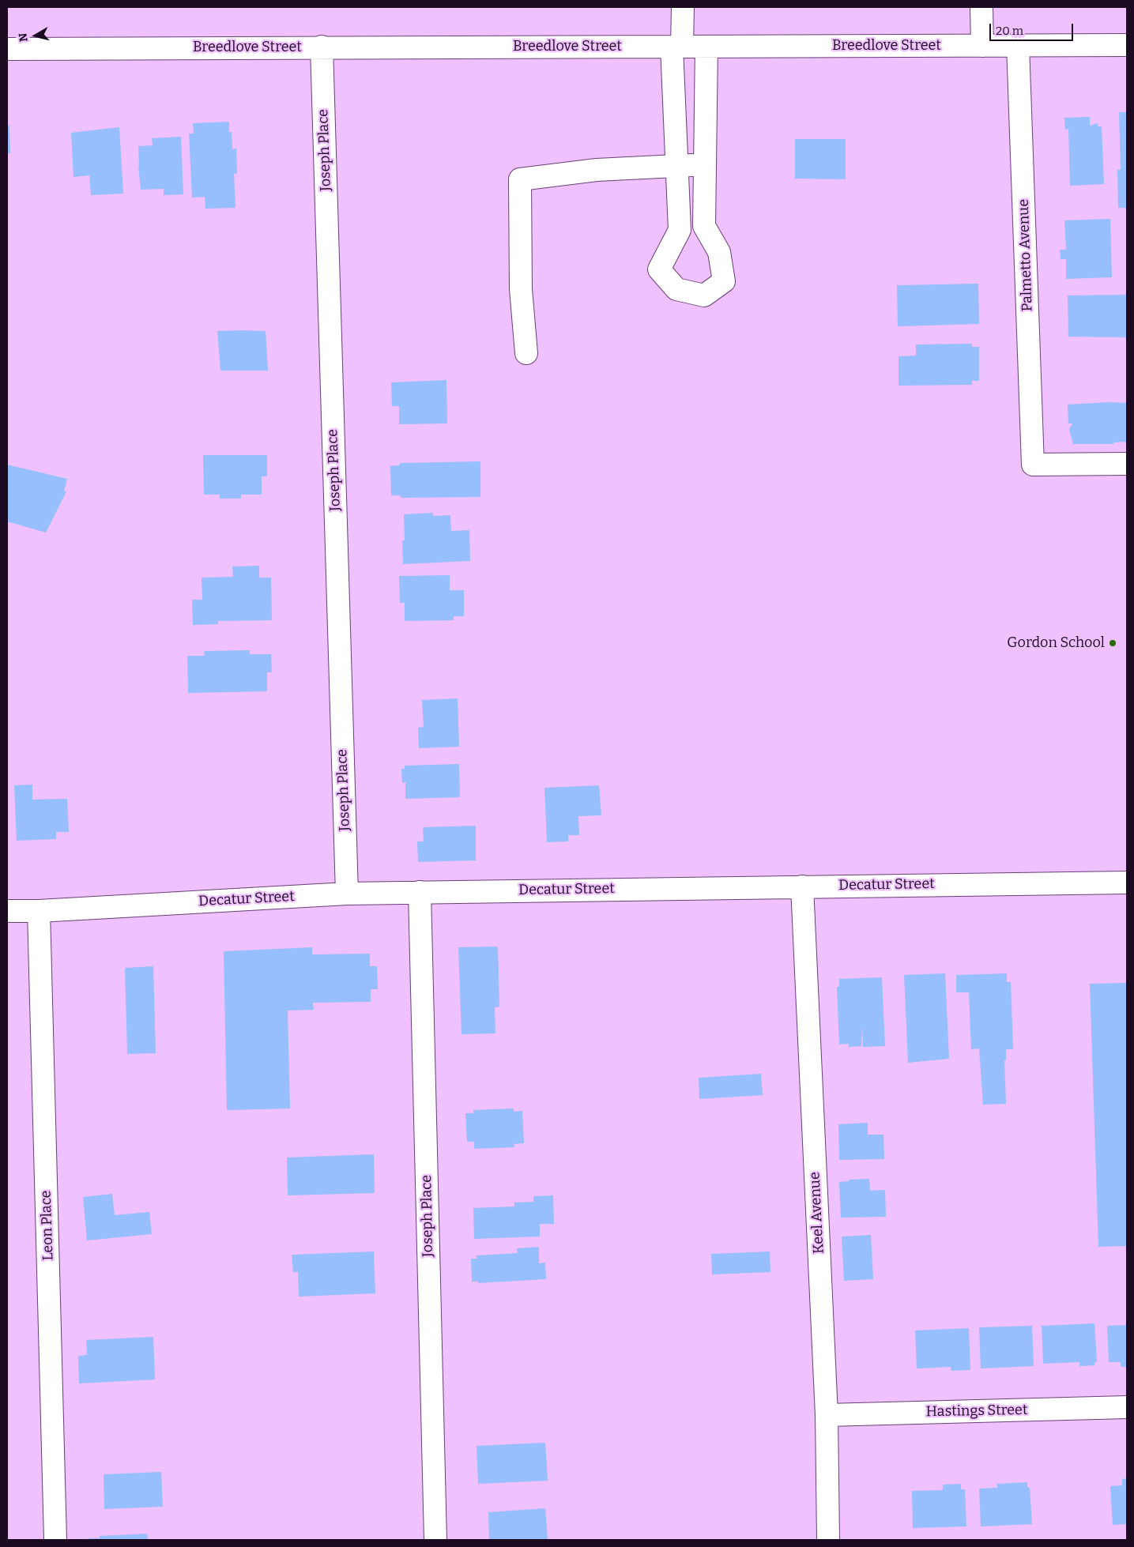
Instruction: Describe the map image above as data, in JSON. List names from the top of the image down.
{
  "streets": {
    "street": [
      "Breedlove Street",
      "Joseph Place",
      "Palmetto Avenue",
      "Decatur Street",
      "Keel Avenue",
      "Leon Place",
      "Hastings Street"
    ]
  },
  "crossings": [
    ["Breedlove Street", "Joseph Place"],
    ["Breedlove Street", "Palmetto Avenue"],
    ["Joseph Place", "Decatur Street"],
    ["Decatur Street", "Keel Avenue"],
    ["Decatur Street", "Leon Place"],
    ["Keel Avenue", "Hastings Street"]
  ],
  "places": ["Gordon School"],
  "scale_bar": "20 m",
  "north": "left"
}
